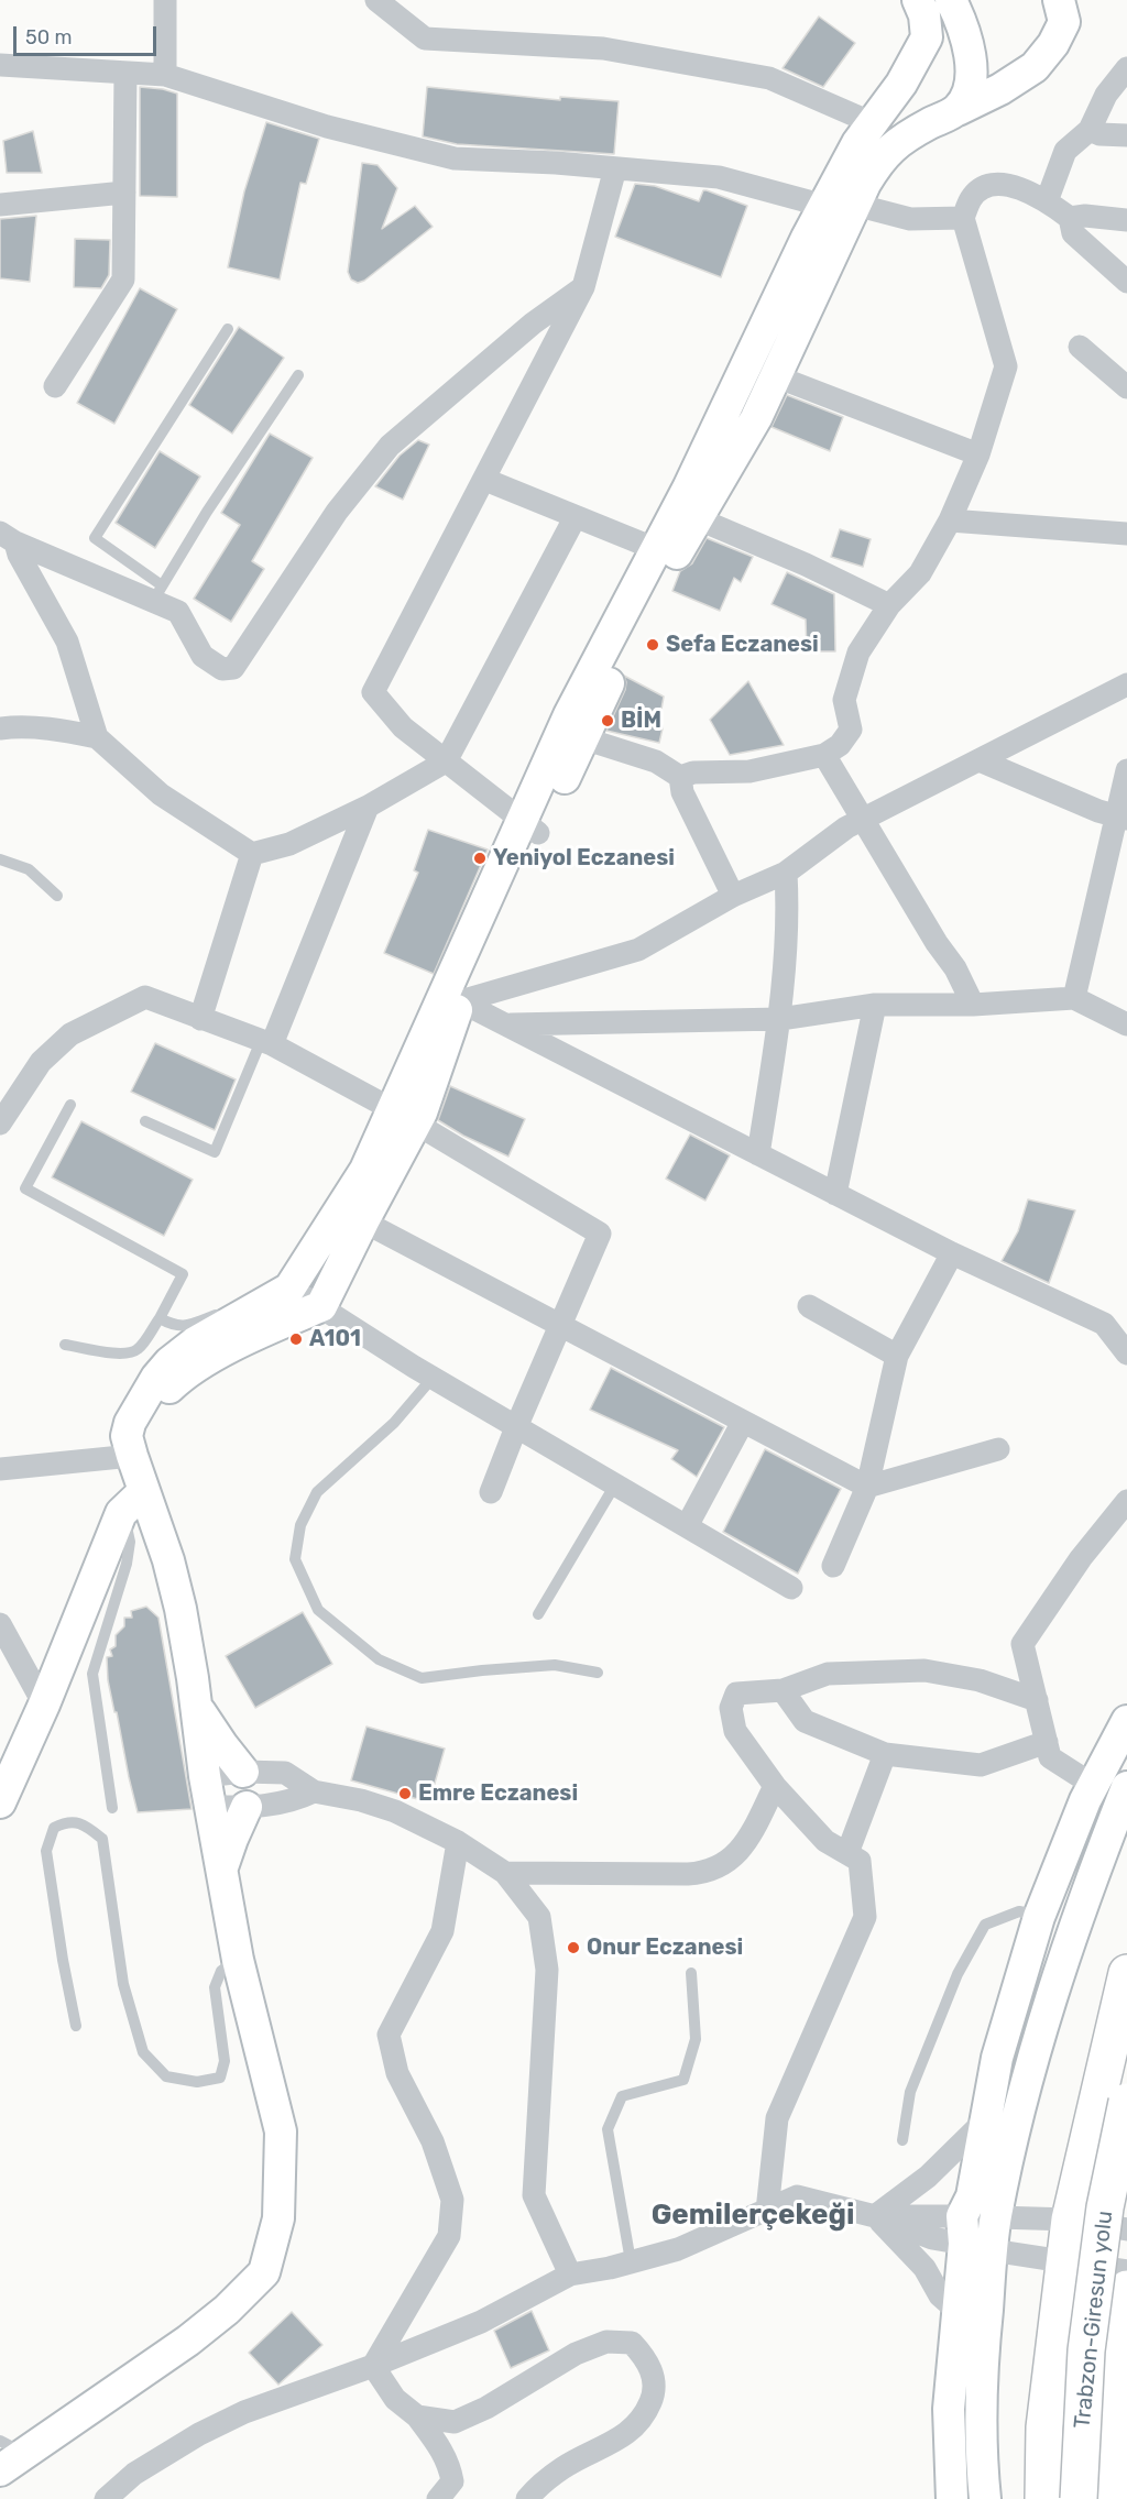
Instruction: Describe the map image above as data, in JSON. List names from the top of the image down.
{
  "streets": {
    "highway": ["Trabzon-Giresun yolu"]
  },
  "districts": ["Gemilerçekeği"],
  "places": [
    "Sefa Eczanesi",
    "BİM",
    "Yeniyol Eczanesi",
    "A101",
    "Emre Eczanesi",
    "Onur Eczanesi"
  ],
  "scale_bar": "50 m"
}
